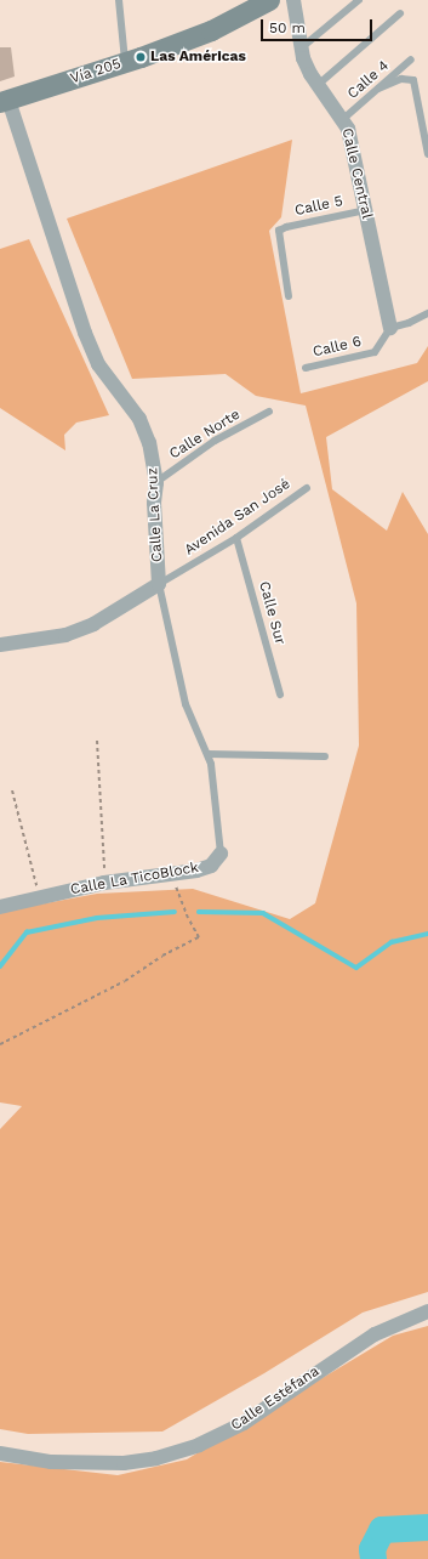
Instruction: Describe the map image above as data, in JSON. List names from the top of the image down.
{
  "streets": {
    "main road": ["Vía 205"],
    "street": [
      "Calle Central",
      "Calle La Cruz",
      "Calle La TicoBlock",
      "Calle Estéfana"
    ],
    "lane": [
      "Calle 4",
      "Calle 5",
      "Calle 6",
      "Calle Norte",
      "Avenida San José",
      "Calle Sur"
    ]
  },
  "crossings": [
    ["Vía 205", "Calle La Cruz"],
    ["Calle 4", "Calle Central"],
    ["Calle Central", "Calle 5"],
    ["Calle Central", "Calle 6"],
    ["Calle Norte", "Calle La Cruz"],
    ["Calle La Cruz", "Avenida San José"],
    ["Calle La Cruz", "Calle La TicoBlock"],
    ["Avenida San José", "Calle Sur"],
    ["Avenida San José", "Calle La TicoBlock"]
  ],
  "places": ["Las Américas"],
  "scale_bar": "50 m"
}
